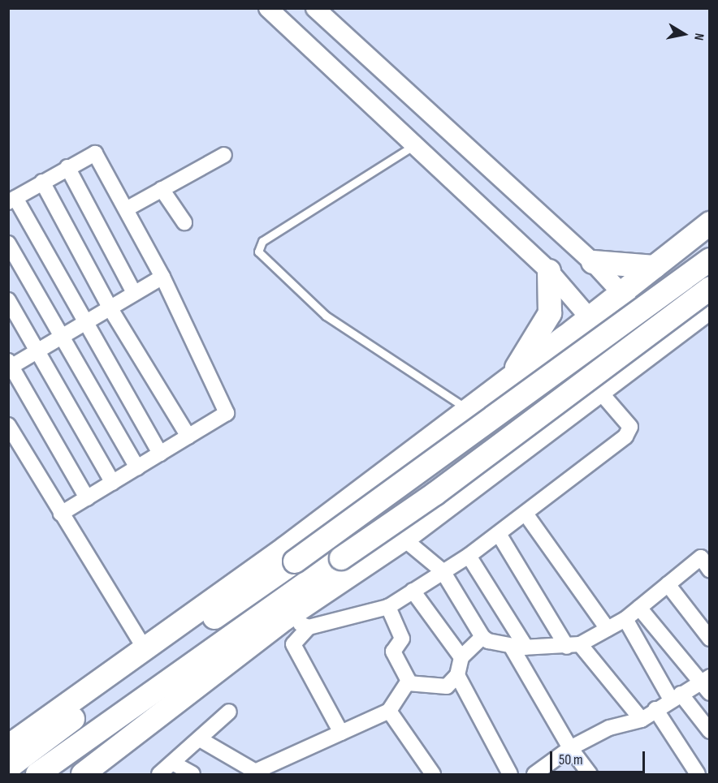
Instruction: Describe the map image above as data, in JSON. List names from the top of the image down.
{
  "scale_bar": "50 m",
  "north": "right"
}
